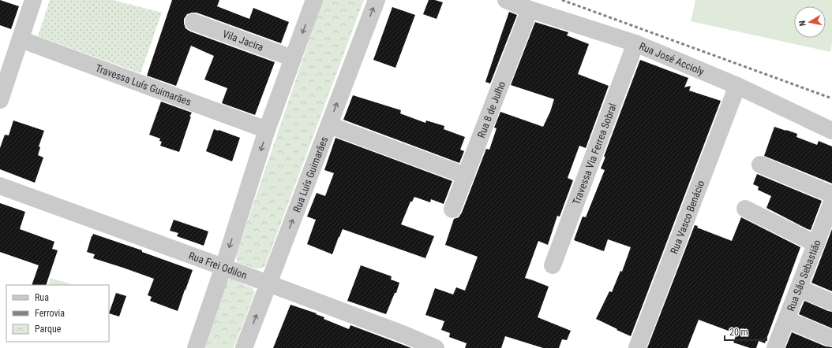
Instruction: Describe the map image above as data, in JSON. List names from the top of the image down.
{
  "streets": {
    "street": [
      "Vila Jacira",
      "Rua José Accioly",
      "Travessa Luís Guimarães",
      "Rua 8 de Julho",
      "Travessa Via Ferrea Sobral",
      "Rua Luís Guimarães",
      "Rua Vasco Benácio",
      "Rua Frei Odilon",
      "Rua São Sebastião"
    ]
  },
  "crossings": [
    ["Rua José Accioly", "Rua 8 de Julho"],
    ["Rua José Accioly", "Travessa Via Ferrea Sobral"],
    ["Rua José Accioly", "Rua Vasco Benácio"],
    ["Rua Luís Guimarães", "Rua Frei Odilon"]
  ],
  "legend": ["Rua", "Ferrovia", "Parque"],
  "scale_bar": "20 m",
  "north": "left"
}
